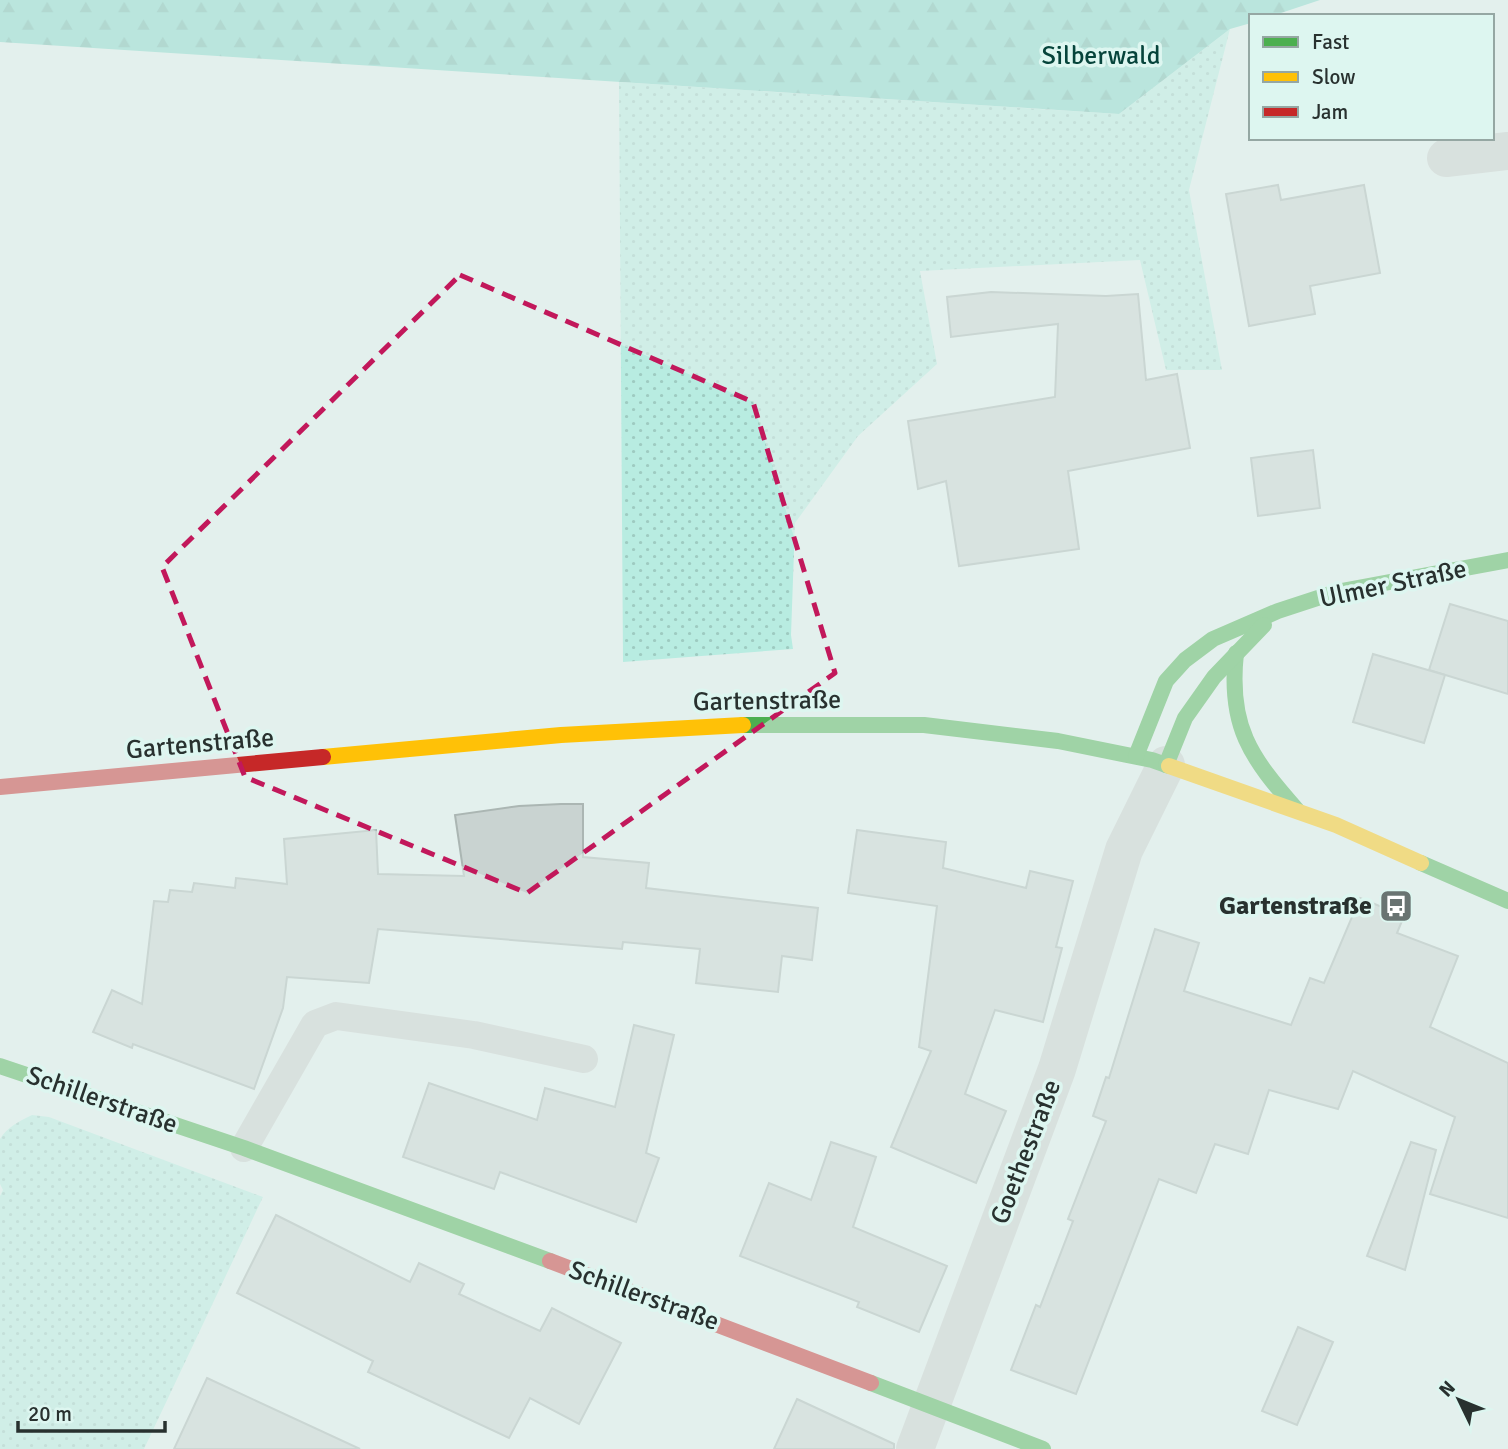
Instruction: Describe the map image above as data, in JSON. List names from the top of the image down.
{
  "streets": {
    "main road": ["Ulmer Straße", "Gartenstraße", "Schillerstraße"],
    "street": ["Goethestraße"]
  },
  "crossings": [
    ["Ulmer Straße", "Gartenstraße"],
    ["Ulmer Straße", "Goethestraße"],
    ["Gartenstraße", "Goethestraße"],
    ["Schillerstraße", "Goethestraße"]
  ],
  "parks": ["Silberwald"],
  "places": {
    "bus stop": ["Gartenstraße"]
  },
  "legend": ["Fast", "Slow", "Jam"],
  "scale_bar": "20 m",
  "north": "top left"
}
